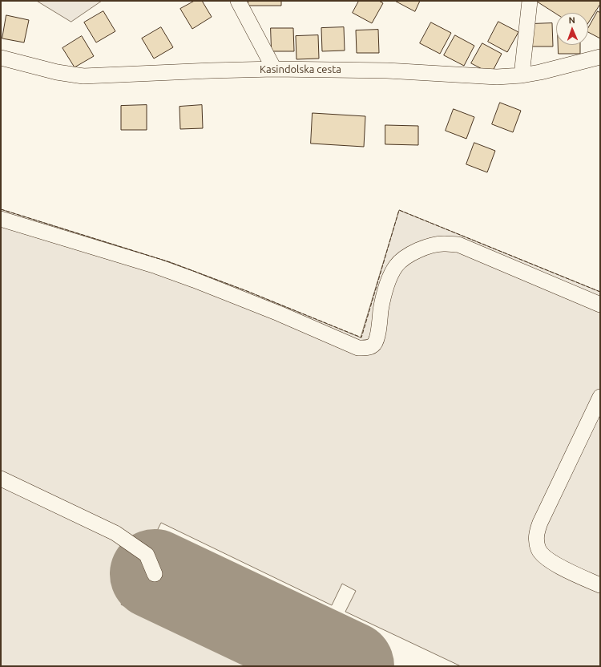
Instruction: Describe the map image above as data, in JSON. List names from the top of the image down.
{
  "streets": {
    "street": ["Kasindolska cesta"]
  },
  "north": "top"
}
